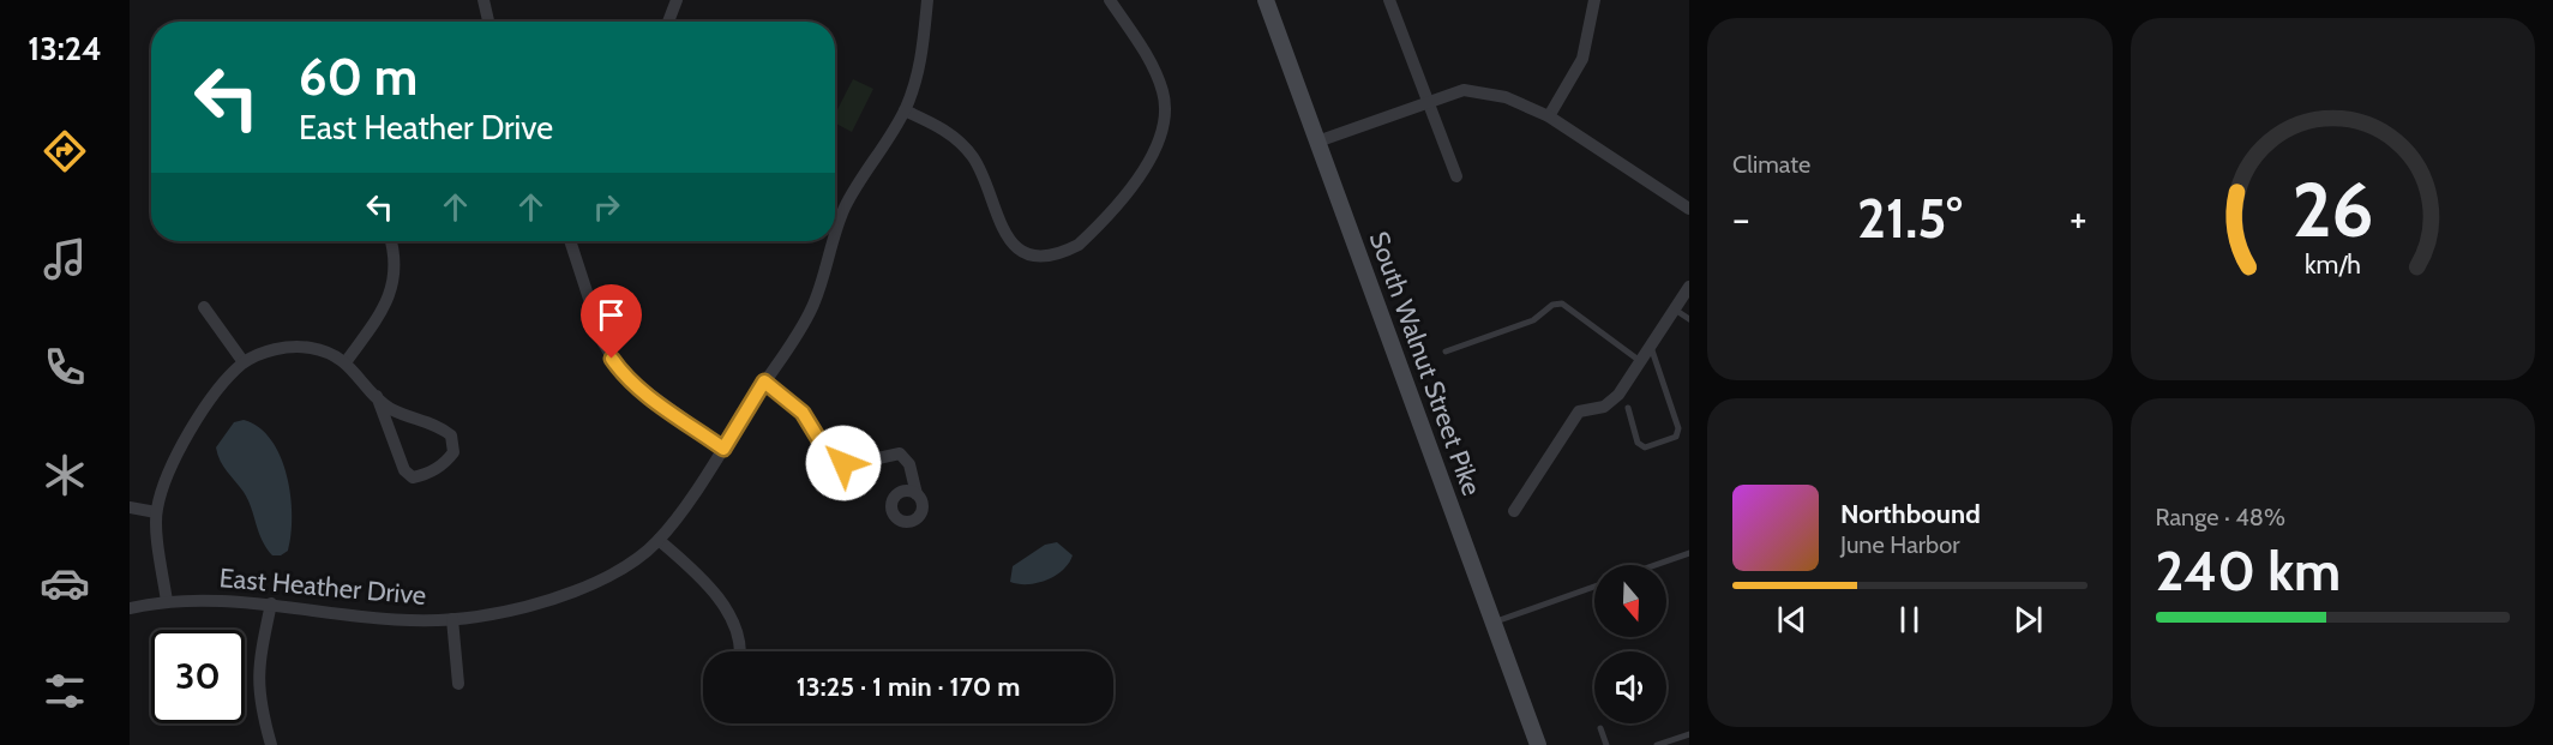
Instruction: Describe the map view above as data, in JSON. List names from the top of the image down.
{
  "streets": {
    "street": ["South Walnut Street Pike", "East Heather Drive"]
  },
  "north": "bottom",
  "page": {
    "tabs": "13:24",
    "tile": [
      "Climate",
      ["Range · 48%", "240 km"]
    ],
    "turn": ["60 m", "East Heather Drive"],
    "heat": ["−", "21.5°", "+"],
    "song": ["Northbound", "June Harbor"],
    "limit": "30",
    "trip": "13:25 · 1 min · 170 m",
    "gauge": ["26", "km/h"]
  }
}
